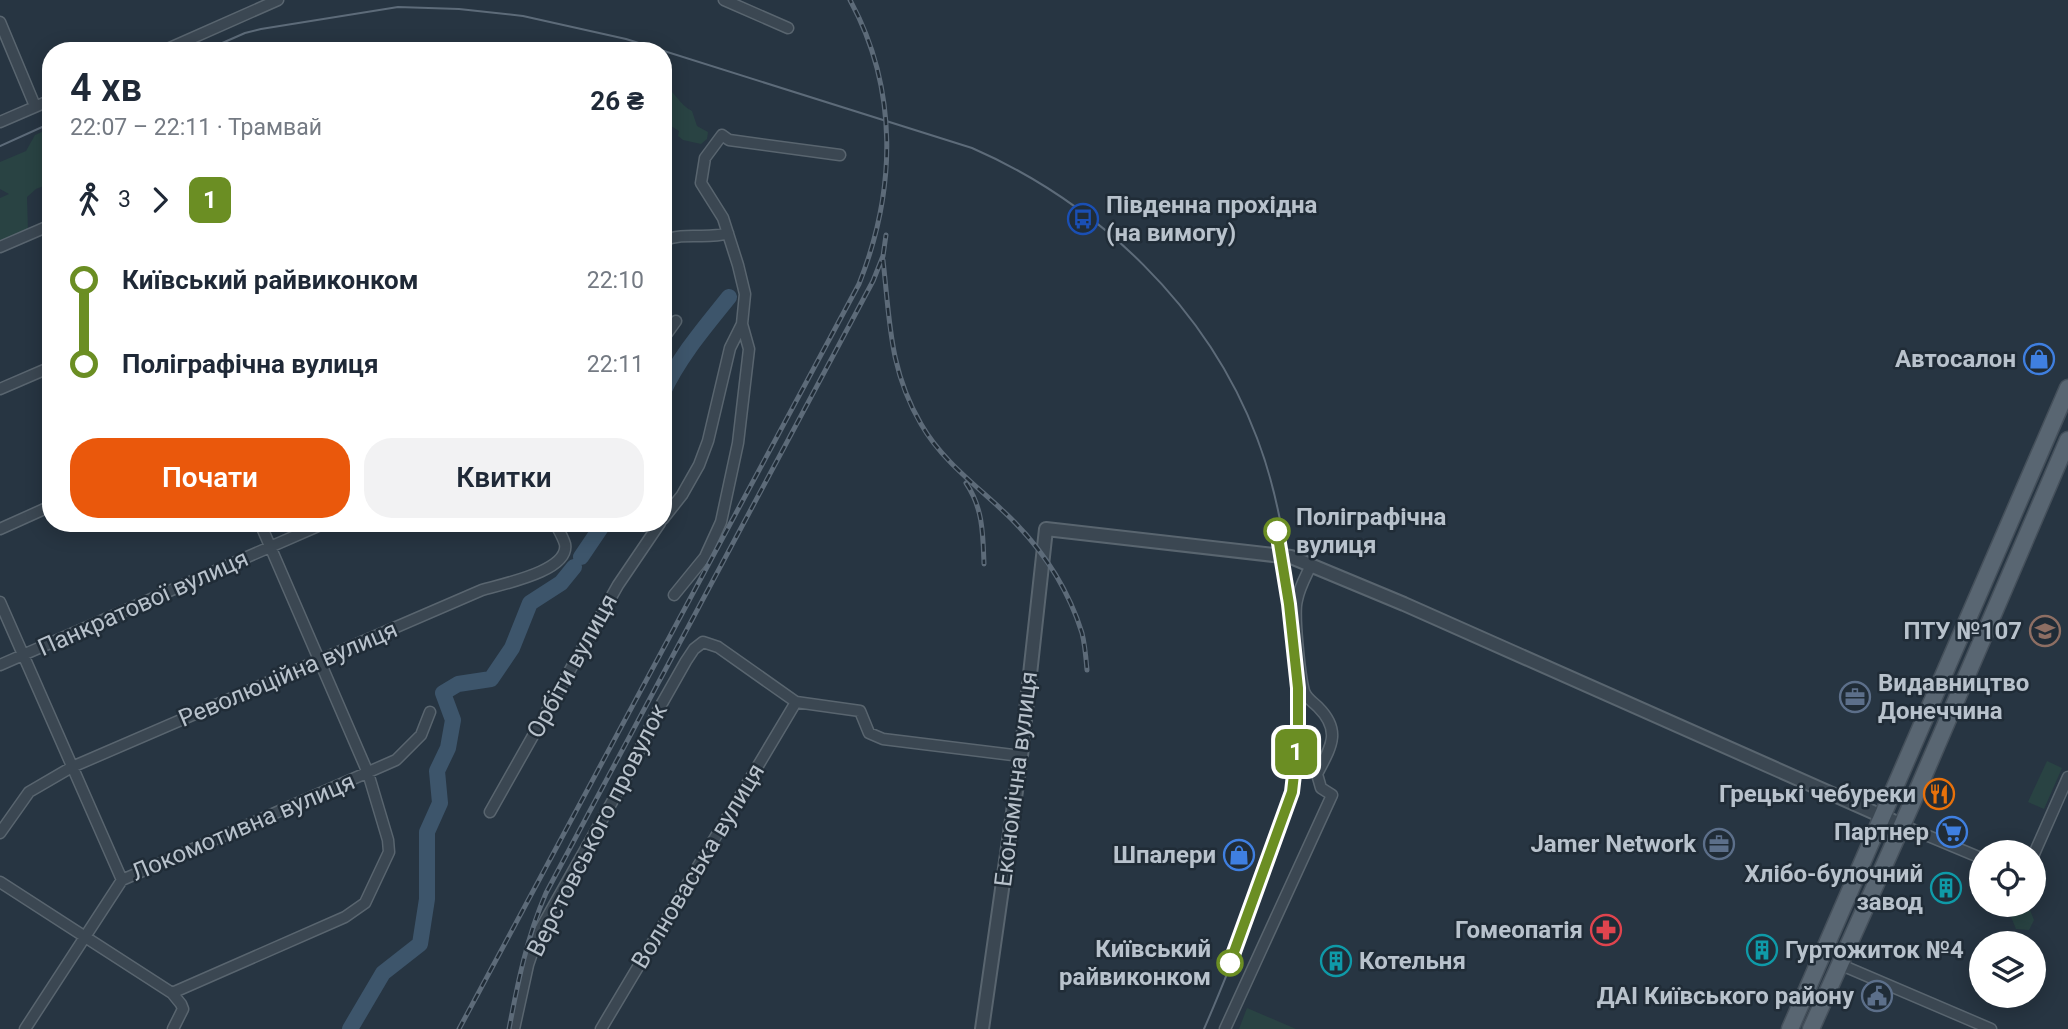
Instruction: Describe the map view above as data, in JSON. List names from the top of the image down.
{
  "streets": {
    "street": [
      "Панкратової вулиця",
      "Орбіти вулиця",
      "Революційна вулиця",
      "Економічна вулиця",
      "Локомотивна вулиця",
      "Верстовського провулок",
      "Волноваська вулиця"
    ]
  },
  "crossings": [
    ["Верстовського провулок", "Волноваська вулиця"]
  ],
  "places": {
    "bus stop": ["Південна прохідна (на вимогу)"],
    "shop": ["Автосалон", "Шпалери"],
    "other": ["Поліграфічна вулиця", "Київський райвиконком"],
    "school or university": ["ПТУ №107"],
    "office": ["Видавництво Донеччина", "Jamer Network"],
    "restaurant": ["Грецькі чебуреки"],
    "supermarket": ["Партнер"],
    "building": ["Хлібо-булочний завод", "Гуртожиток №4", "Котельня"],
    "pharmacy": ["Гомеопатія"],
    "public building": ["ДАІ Київського району"]
  },
  "lines": ["tram line 1"],
  "page": {
    "on_map": "1",
    "heading": ["4 хв", "22:07 – 22:11 · Трамвай", "26 ₴"],
    "legs": ["3", "1"],
    "list": [
      {
        "name": "Київський райвиконком",
        "value": "22:10"
      },
      {
        "name": "Поліграфічна вулиця",
        "value": "22:11"
      }
    ],
    "buttons": ["Почати", "Квитки"]
  }
}
